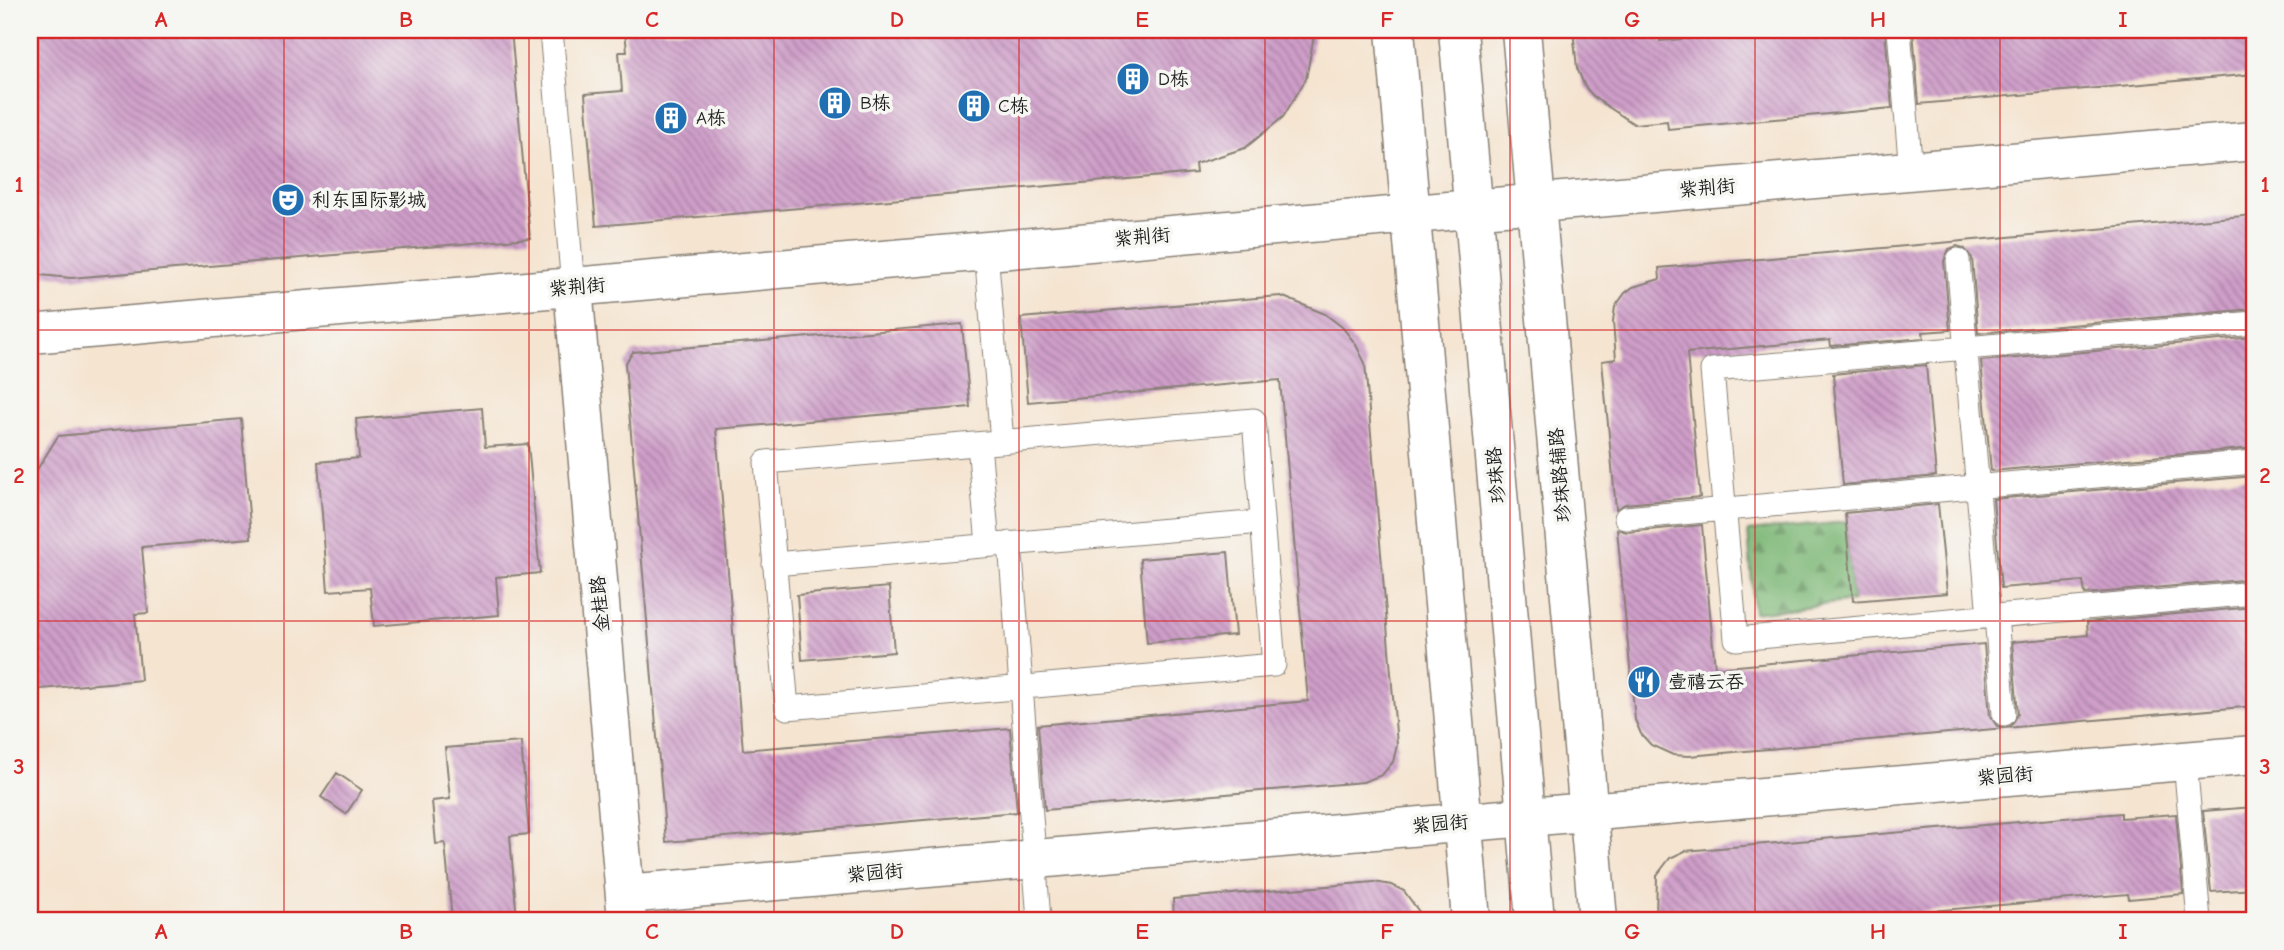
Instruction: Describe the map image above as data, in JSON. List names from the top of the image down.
{
  "streets": {
    "street": [
      "紫荆街",
      "珍珠路",
      "珍珠路辅路",
      "金桂路",
      "紫园街"
    ]
  },
  "crossings": [
    ["紫荆街", "珍珠路"],
    ["紫荆街", "珍珠路辅路"],
    ["紫荆街", "金桂路"],
    ["珍珠路", "紫园街"],
    ["珍珠路辅路", "紫园街"],
    ["金桂路", "紫园街"]
  ],
  "places": {
    "building": [
      "D栋",
      "B栋",
      "C栋",
      "A栋"
    ],
    "theatre": ["利东国际影城"],
    "restaurant": ["壹禧云吞"]
  },
  "grid": {
    "columns": [
      "A",
      "B",
      "C",
      "D",
      "E",
      "F",
      "G",
      "H",
      "I"
    ],
    "rows": ["1", "2", "3"]
  }
}
